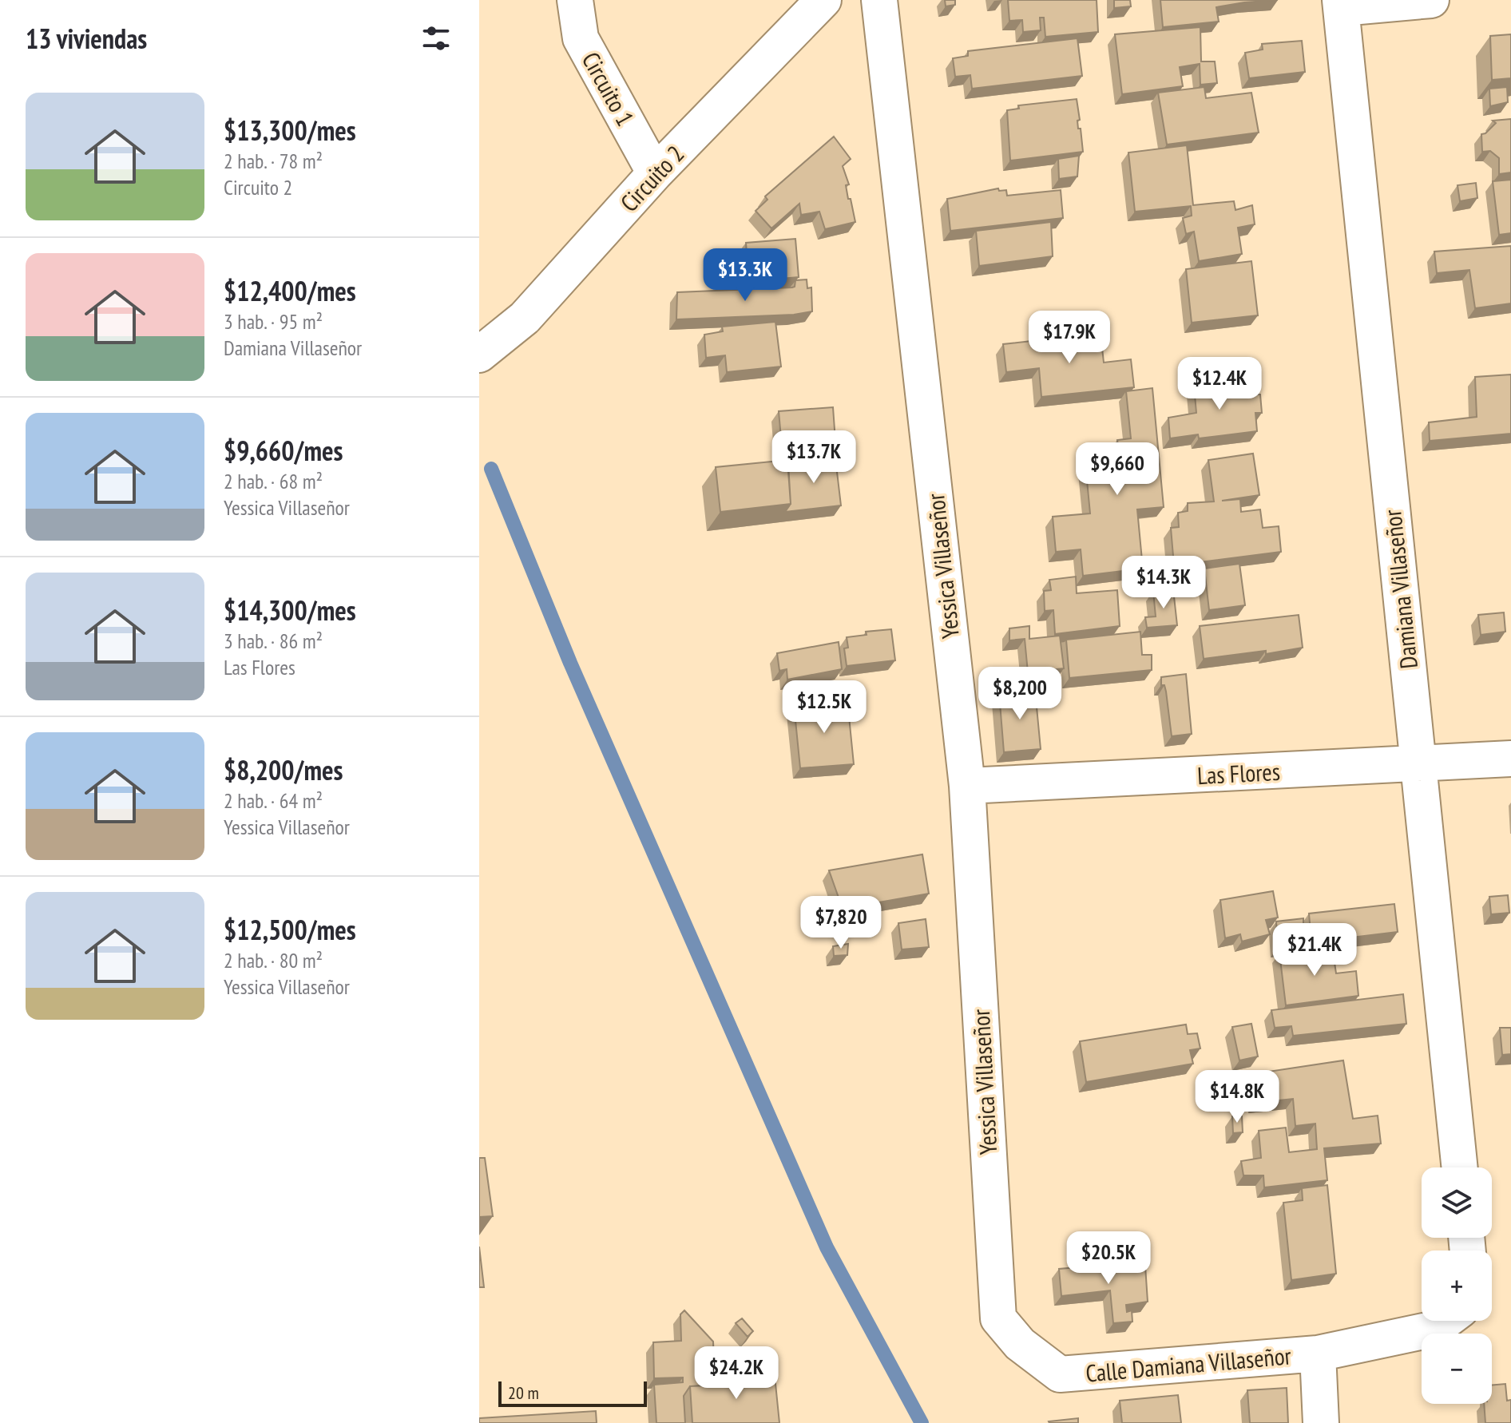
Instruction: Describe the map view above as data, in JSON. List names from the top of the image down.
{
  "streets": {
    "street": [
      "Circuito 1",
      "Circuito 2",
      "Yessica Villaseñor",
      "Damiana Villaseñor",
      "Las Flores",
      "Calle Damiana Villaseñor"
    ]
  },
  "crossings": [
    ["Circuito 1", "Circuito 2"],
    ["Yessica Villaseñor", "Las Flores"],
    ["Yessica Villaseñor", "Calle Damiana Villaseñor"],
    ["Damiana Villaseñor", "Las Flores"]
  ],
  "scale_bar": "20 m",
  "page": {
    "heading": "13 viviendas",
    "list": [
      {
        "name": "$13,300/mes",
        "note": "2 hab. · 78 m² · Circuito 2"
      },
      {
        "name": "$12,400/mes",
        "note": "3 hab. · 95 m² · Damiana Villaseñor"
      },
      {
        "name": "$9,660/mes",
        "note": "2 hab. · 68 m² · Yessica Villaseñor"
      },
      {
        "name": "$14,300/mes",
        "note": "3 hab. · 86 m² · Las Flores"
      },
      {
        "name": "$8,200/mes",
        "note": "2 hab. · 64 m² · Yessica Villaseñor"
      },
      {
        "name": "$12,500/mes",
        "note": "2 hab. · 80 m² · Yessica Villaseñor"
      }
    ],
    "price": [
      "$13.3K",
      "$17.9K",
      "$12.4K",
      "$13.7K",
      "$9,660",
      "$14.3K",
      "$8,200",
      "$12.5K",
      "$7,820",
      "$21.4K",
      "$14.8K",
      "$20.5K",
      "$24.2K"
    ],
    "map_buttons": ["+", "−"],
    "scale": "20 m"
  }
}
